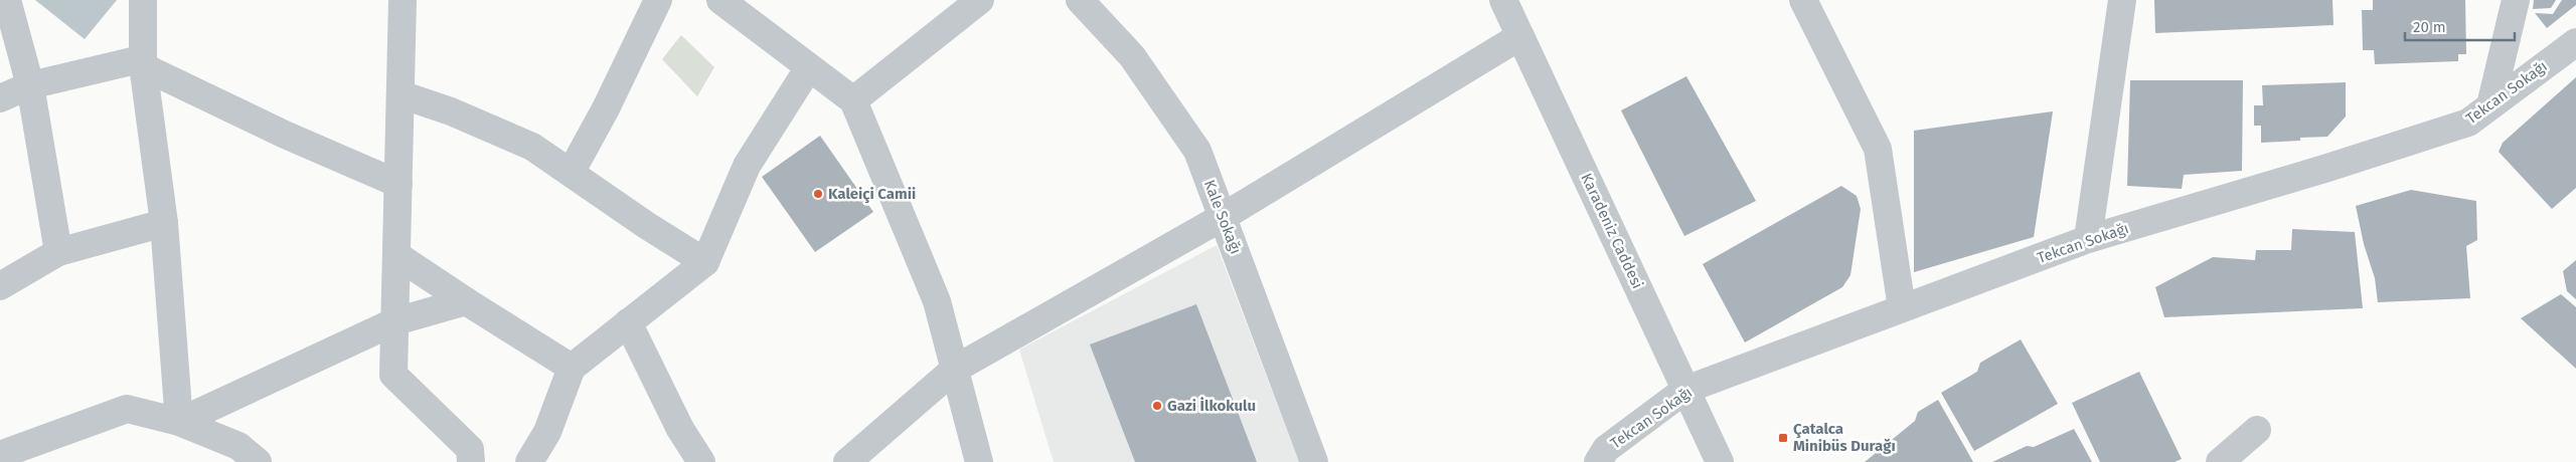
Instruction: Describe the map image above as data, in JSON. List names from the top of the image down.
{
  "streets": {
    "street": ["Tekcan Sokağı", "Kale Sokağı", "Karadeniz Caddesi"]
  },
  "crossings": [
    ["Tekcan Sokağı", "Karadeniz Caddesi"]
  ],
  "places": {
    "other": ["Kaleiçi Camii", "Gazi İlkokulu"],
    "transit": ["Çatalca Minibüs Durağı"]
  },
  "scale_bar": "20 m"
}
